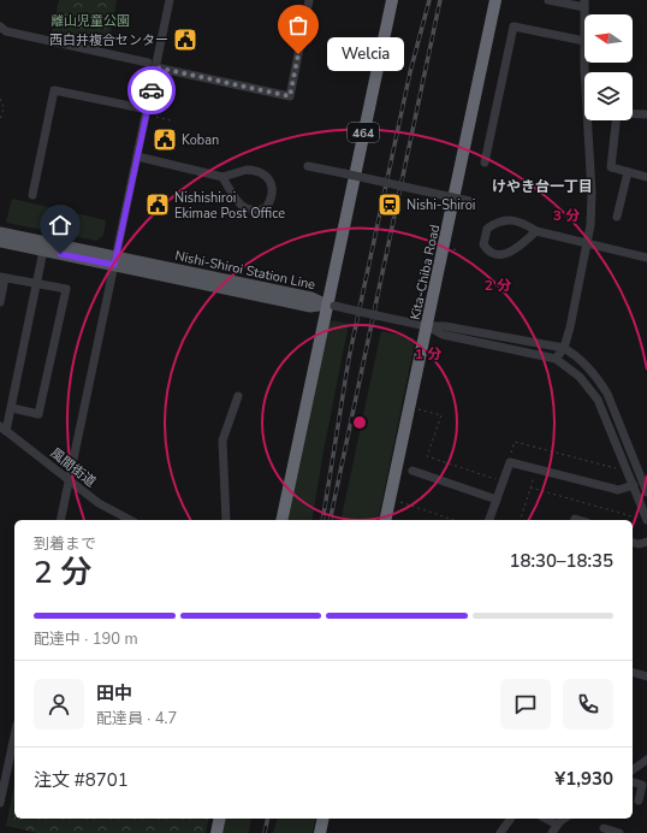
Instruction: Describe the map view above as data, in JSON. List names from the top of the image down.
{
  "streets": {
    "highway": ["464", "Kita-Chiba Road"],
    "main road": ["Nishi-Shiroi Station Line"],
    "street": ["風間街道"]
  },
  "crossings": [
    ["464", "Nishi-Shiroi Station Line"]
  ],
  "districts": ["けやき台一丁目"],
  "parks": ["離山児童公園"],
  "places": {
    "public building": ["西白井複合センター", "Koban", "Nishishiroi Ekimae Post Office"],
    "other": ["Welcia"],
    "station": ["Nishi-Shiroi"]
  },
  "north": "left",
  "page": {
    "bubble": "Welcia",
    "heading": ["2 分", "到着まで", "18:30–18:35"],
    "panel": [
      "田中",
      "配達員 · 4.7",
      "注文 #8701",
      "¥1,930"
    ],
    "bar": "配達中 · 190 m"
  },
  "rings": ["3 分", "2 分", "1 分"]
}
